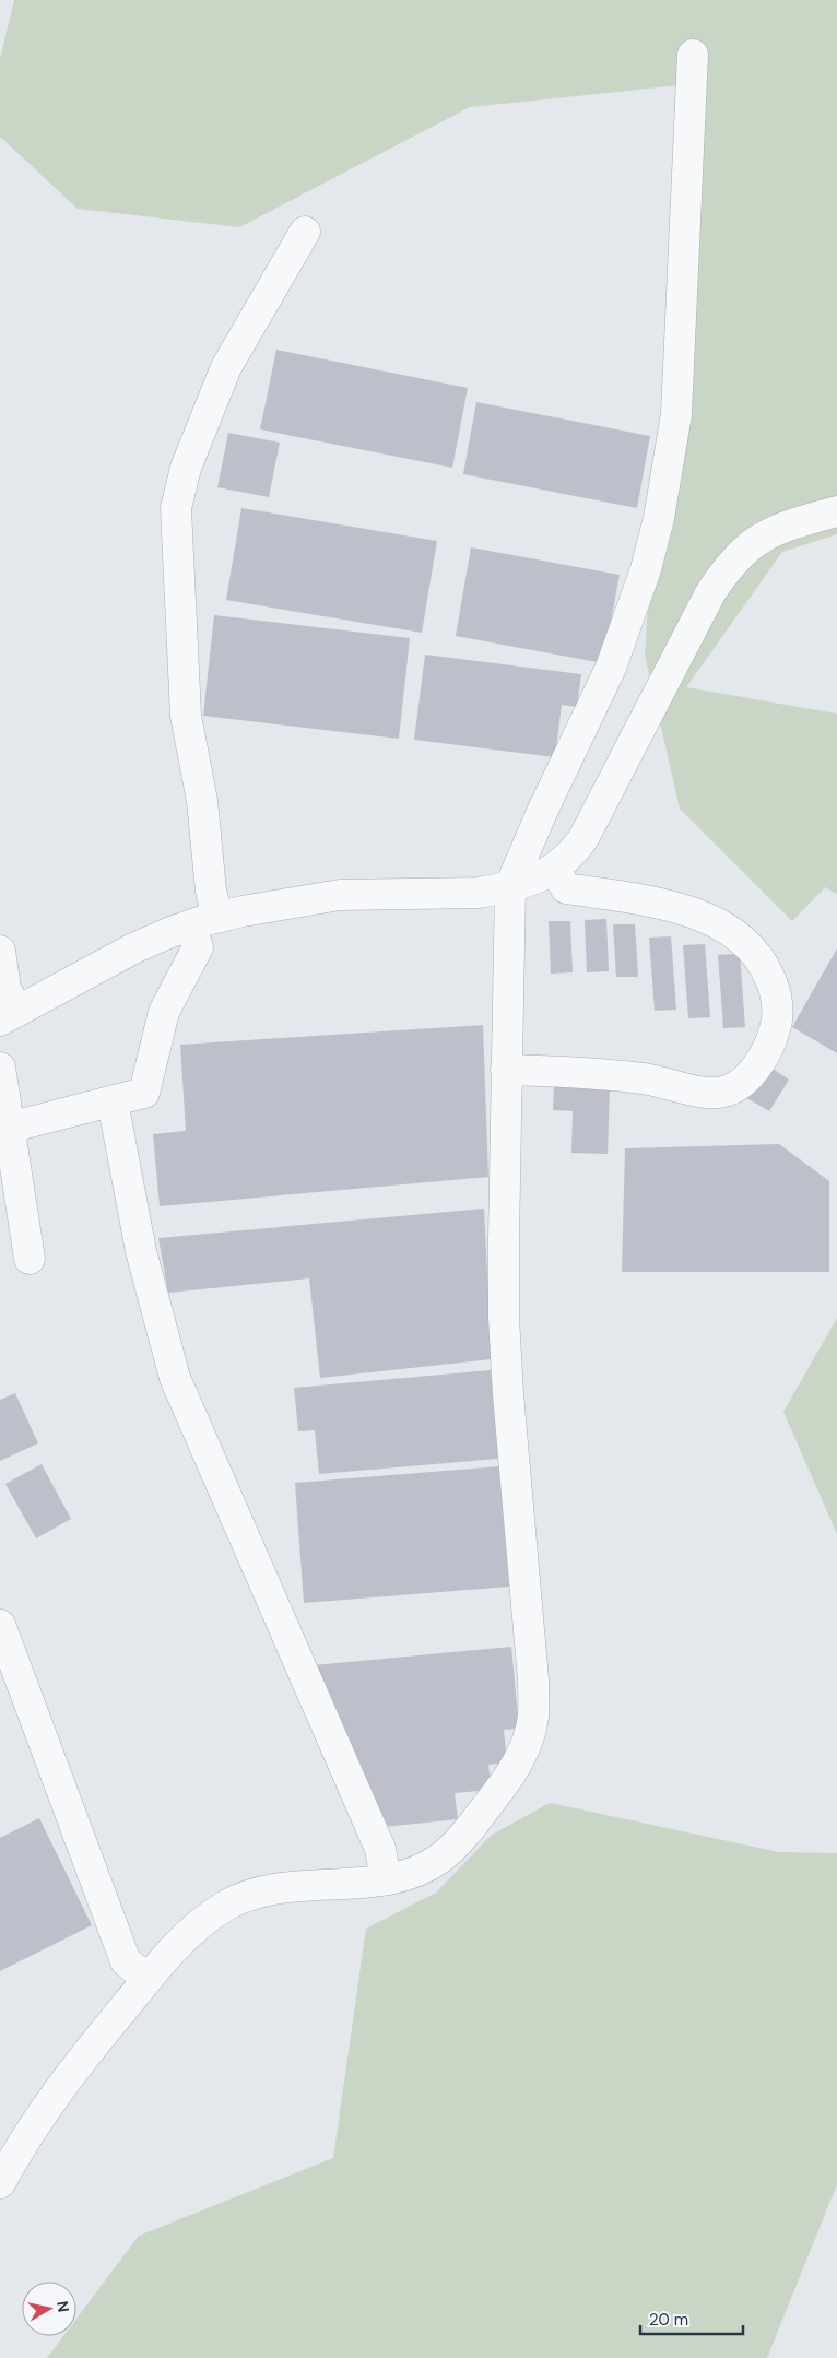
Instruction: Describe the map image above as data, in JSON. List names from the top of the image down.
{
  "scale_bar": "20 m",
  "north": "right"
}
